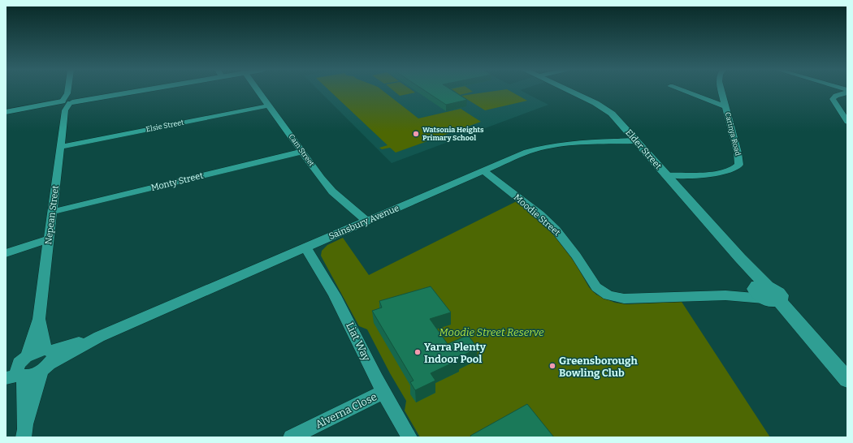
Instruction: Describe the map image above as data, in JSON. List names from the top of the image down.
{
  "streets": {
    "street": [
      "Elsie Street",
      "Carinya Road",
      "Elder Street",
      "Cam Street",
      "Monty Street",
      "Nepean Street",
      "Moodie Street",
      "Sainsbury Avenue",
      "Liat Way",
      "Alverna Close"
    ]
  },
  "crossings": [
    ["Elsie Street", "Cam Street"],
    ["Elsie Street", "Nepean Street"],
    ["Carinya Road", "Elder Street"],
    ["Elder Street", "Moodie Street"],
    ["Elder Street", "Sainsbury Avenue"],
    ["Cam Street", "Monty Street"],
    ["Cam Street", "Sainsbury Avenue"],
    ["Monty Street", "Nepean Street"],
    ["Nepean Street", "Sainsbury Avenue"],
    ["Moodie Street", "Sainsbury Avenue"],
    ["Sainsbury Avenue", "Liat Way"],
    ["Liat Way", "Alverna Close"]
  ],
  "parks": ["Moodie Street Reserve"],
  "places": ["Watsonia Heights Primary School", "Yarra Plenty Indoor Pool", "Greensborough Bowling Club"]
}
